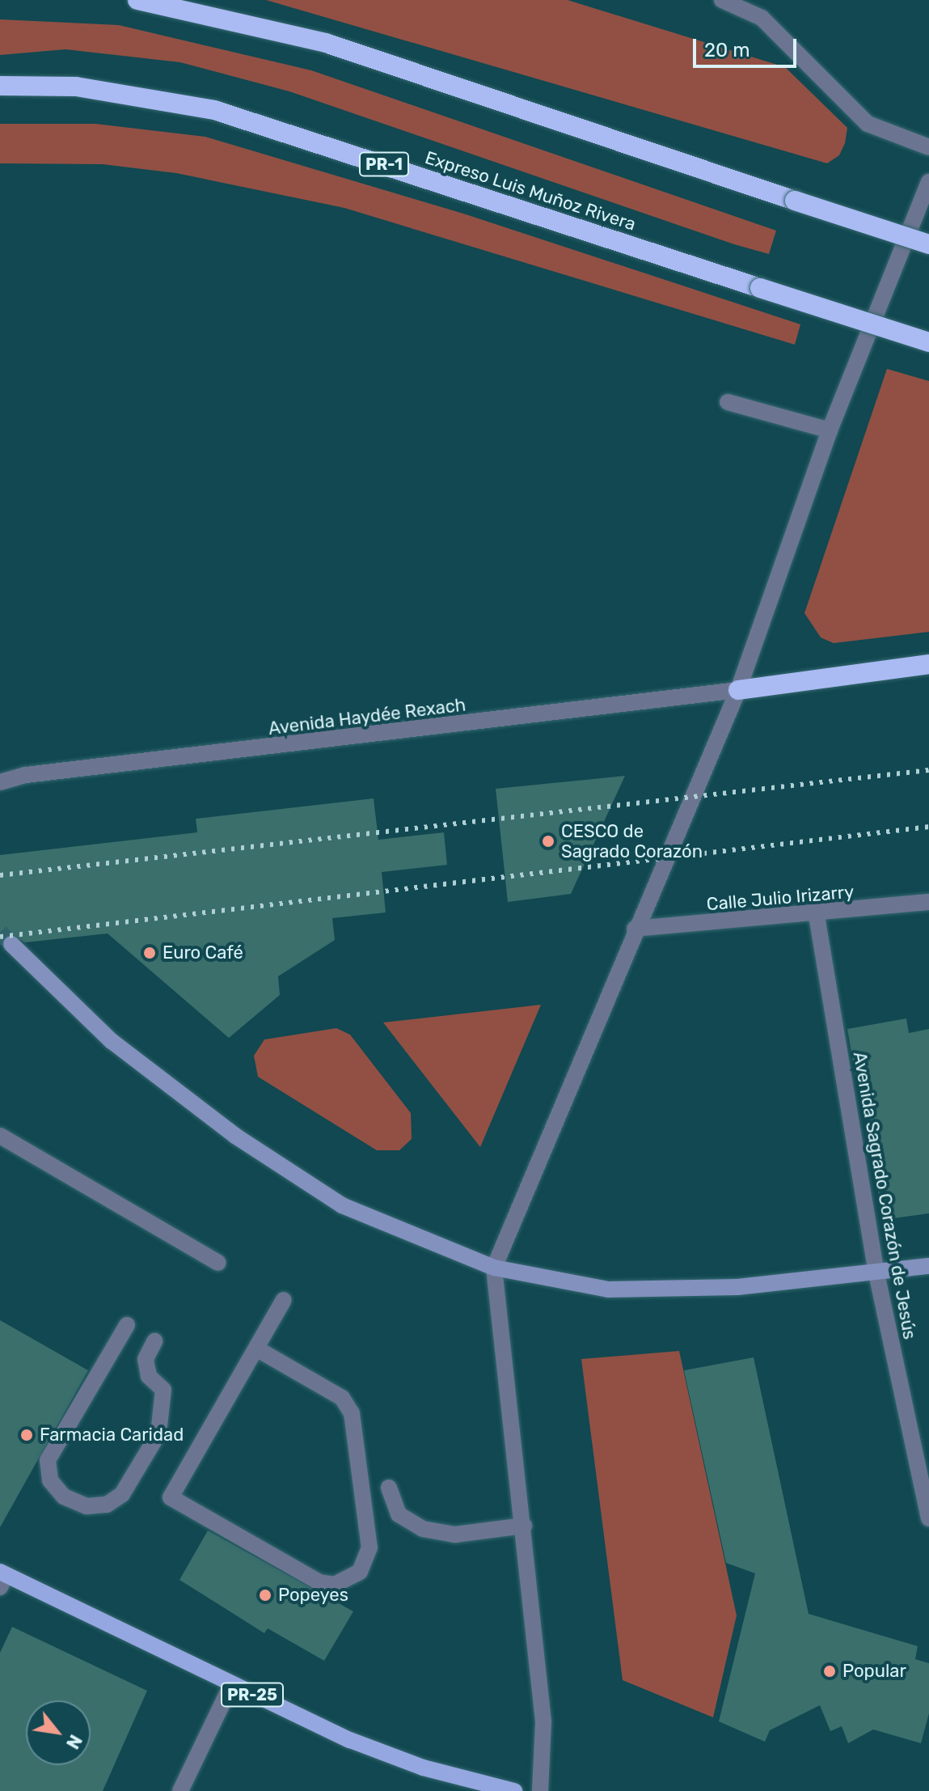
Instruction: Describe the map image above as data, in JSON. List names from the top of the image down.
{
  "streets": {
    "highway": ["PR-1", "Expreso Luis Muñoz Rivera"],
    "main road": ["PR-25"],
    "street": ["Avenida Haydée Rexach", "Calle Julio Irizarry", "Avenida Sagrado Corazón de Jesús"]
  },
  "crossings": [
    ["Calle Julio Irizarry", "Avenida Sagrado Corazón de Jesús"]
  ],
  "places": [
    "CESCO de Sagrado Corazón",
    "Euro Café",
    "Farmacia Caridad",
    "Popeyes",
    "Popular"
  ],
  "scale_bar": "20 m",
  "north": "bottom right"
}
